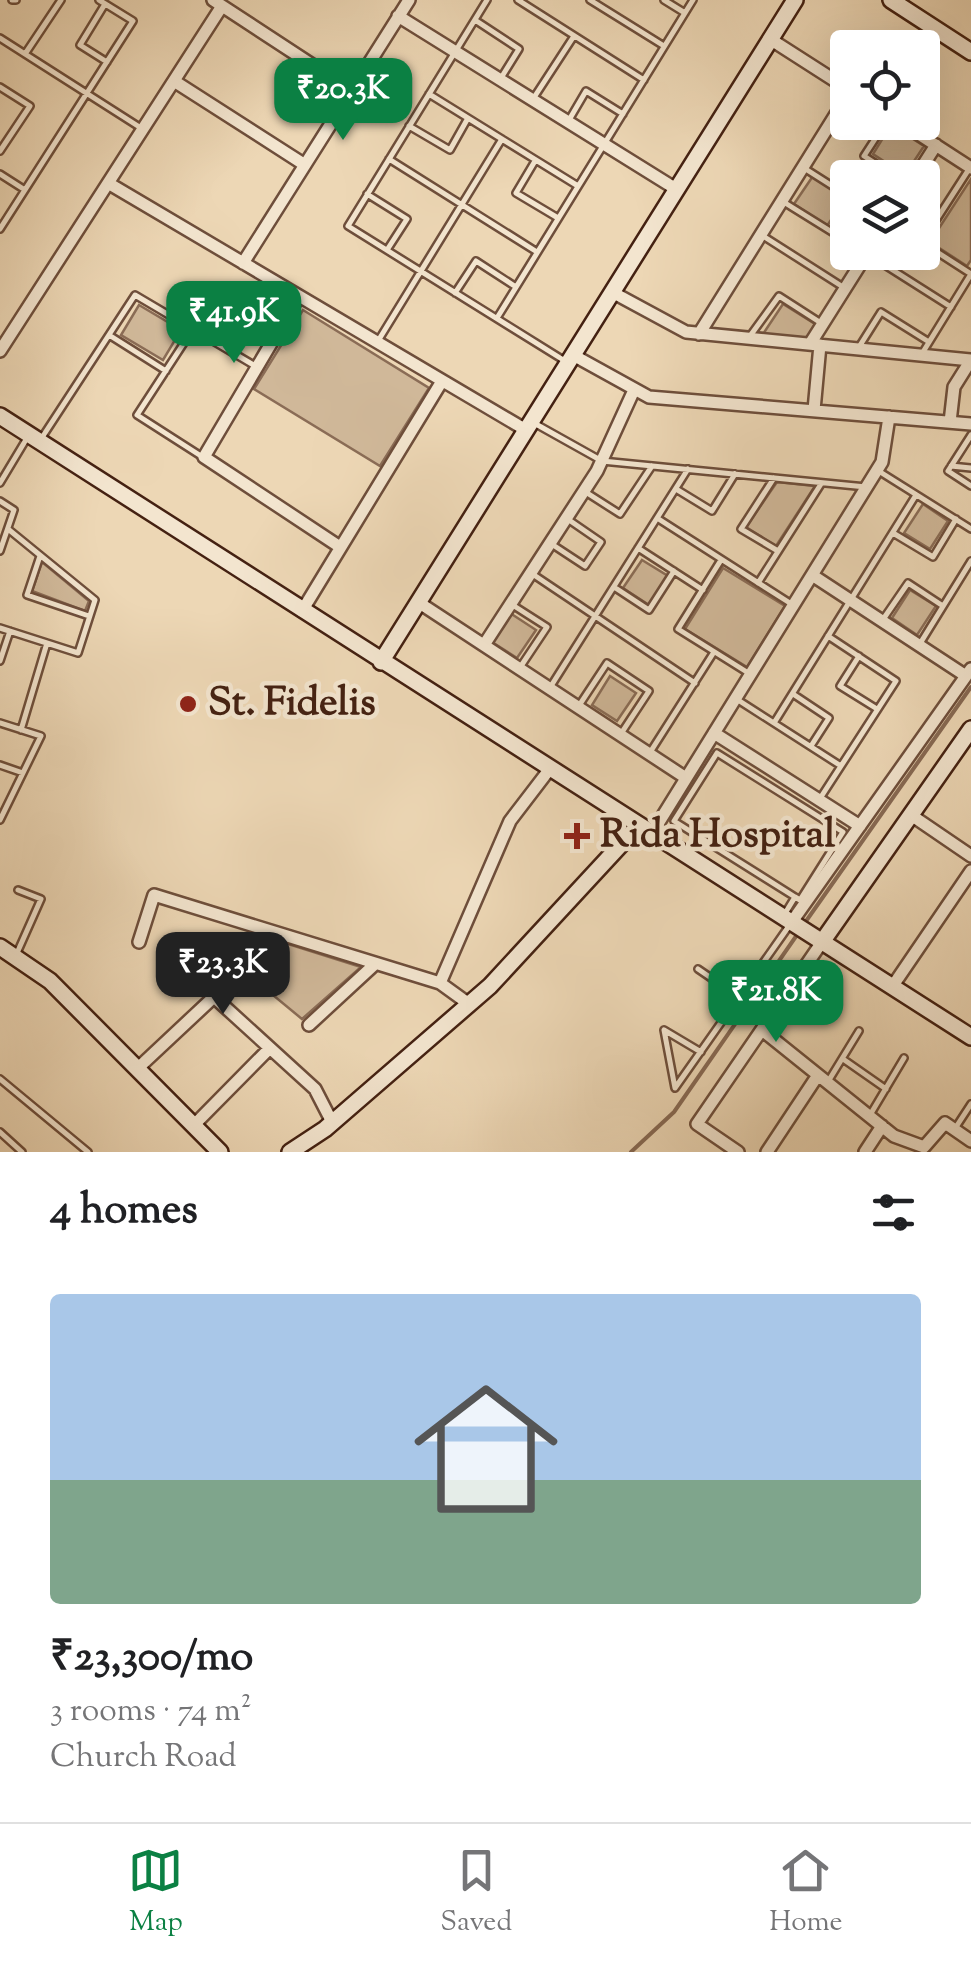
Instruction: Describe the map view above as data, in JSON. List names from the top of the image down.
{
  "places": {
    "other": ["St. Fidelis"],
    "health": ["Rida Hospital"]
  },
  "page": {
    "price": [
      "₹20.3K",
      "₹41.9K",
      "₹23.3K",
      "₹21.8K"
    ],
    "heading": "4 homes",
    "list": [
      {
        "name": "₹23,300/mo",
        "note": "3 rooms · 74 m² · Church Road"
      }
    ],
    "tabs": ["Map", "Saved", "Home"]
  }
}
